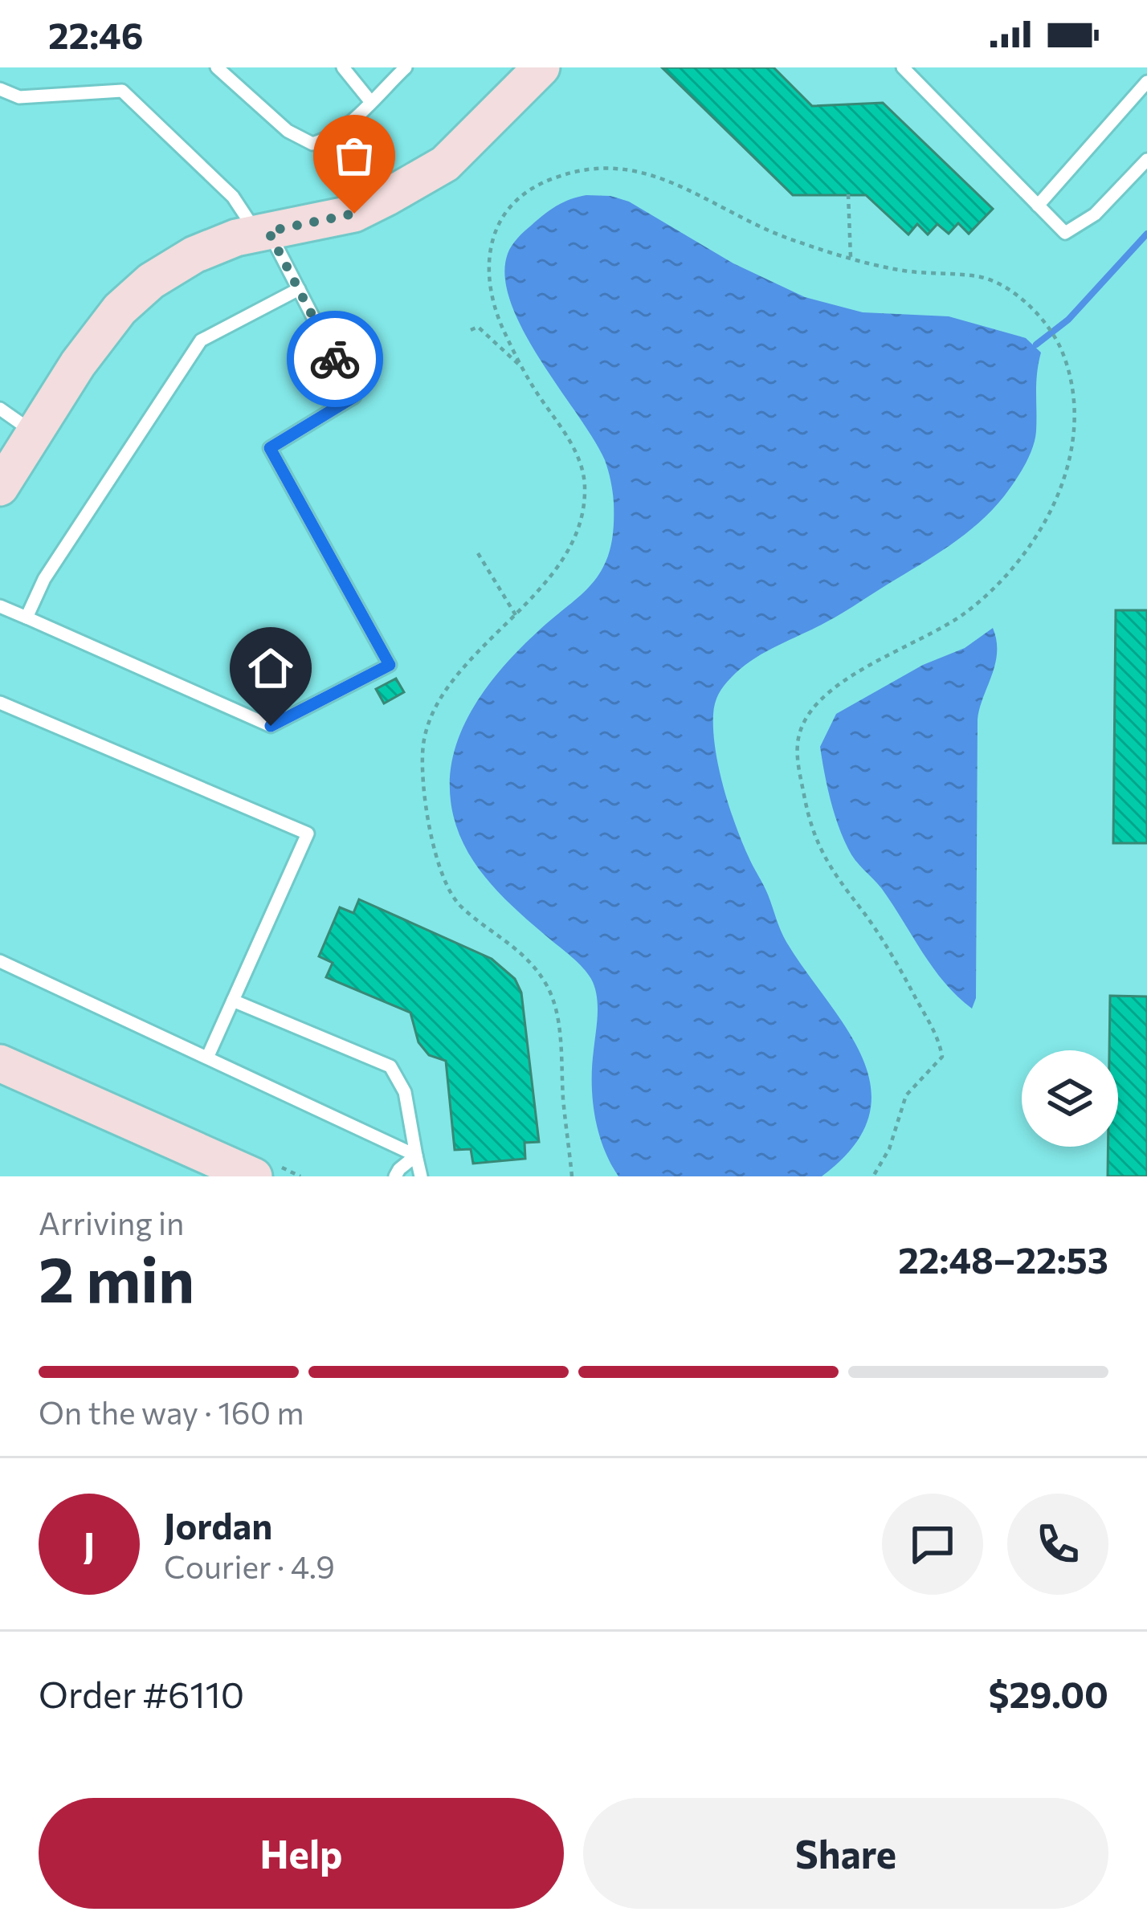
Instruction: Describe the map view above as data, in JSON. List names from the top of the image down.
{
  "page": {
    "status": "22:46",
    "heading": ["2 min", "Arriving in", "22:48–22:53"],
    "panel": [
      "Jordan",
      "Courier · 4.9",
      "Order #6110",
      "$29.00"
    ],
    "bar": "On the way · 160 m",
    "round": "J",
    "buttons": ["Help", "Share"]
  }
}
